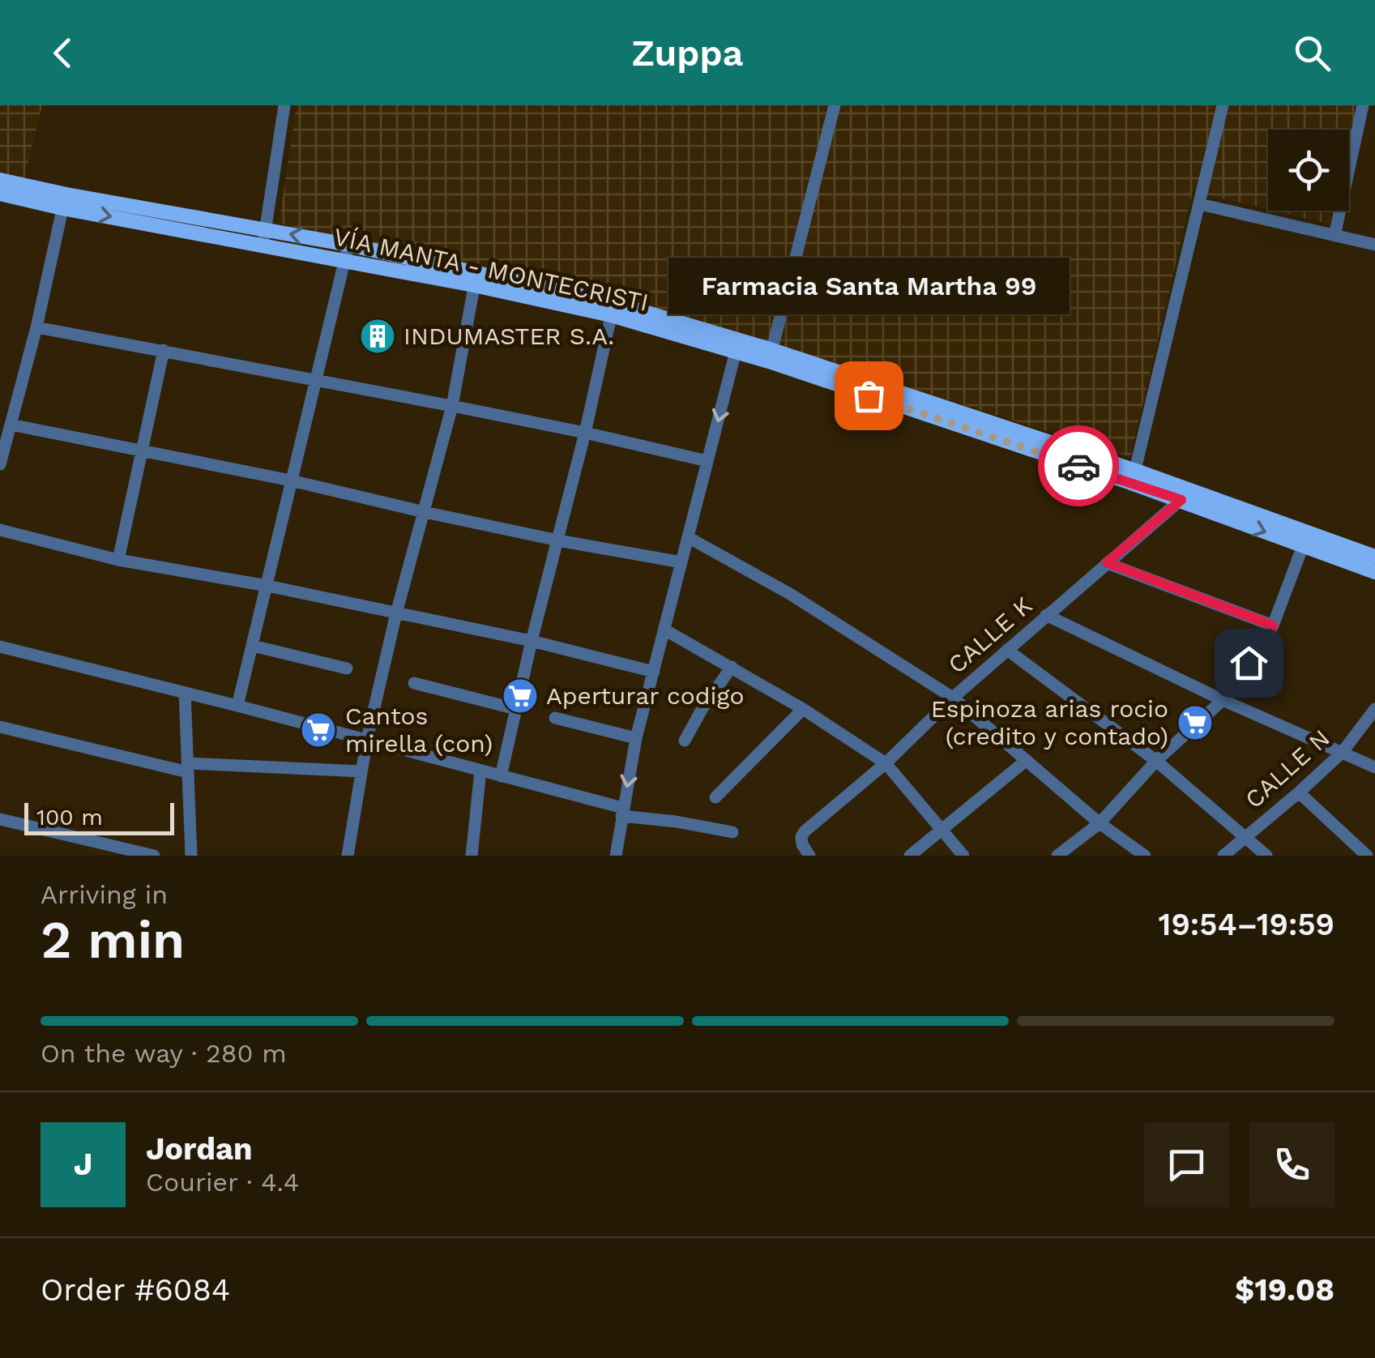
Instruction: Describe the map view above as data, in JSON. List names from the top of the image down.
{
  "streets": {
    "main road": ["VÍA MANTA - MONTECRISTI"],
    "street": ["CALLE K", "CALLE N"]
  },
  "crossings": [
    ["VÍA MANTA - MONTECRISTI", "CALLE K"]
  ],
  "places": {
    "building": ["INDUMASTER S.A."],
    "other": ["Farmacia Santa Martha 99"],
    "supermarket": ["Aperturar codigo", "Espinoza arias rocio (credito y contado)", "Cantos mirella (con)"]
  },
  "scale_bar": "100 m",
  "page": {
    "header": "Zuppa",
    "bubble": "Farmacia Santa Martha 99",
    "scale": "100 m",
    "heading": ["2 min", "Arriving in", "19:54–19:59"],
    "panel": [
      "Jordan",
      "Courier · 4.4",
      "Order #6084",
      "$19.08"
    ],
    "bar": "On the way · 280 m",
    "round": "J"
  }
}
